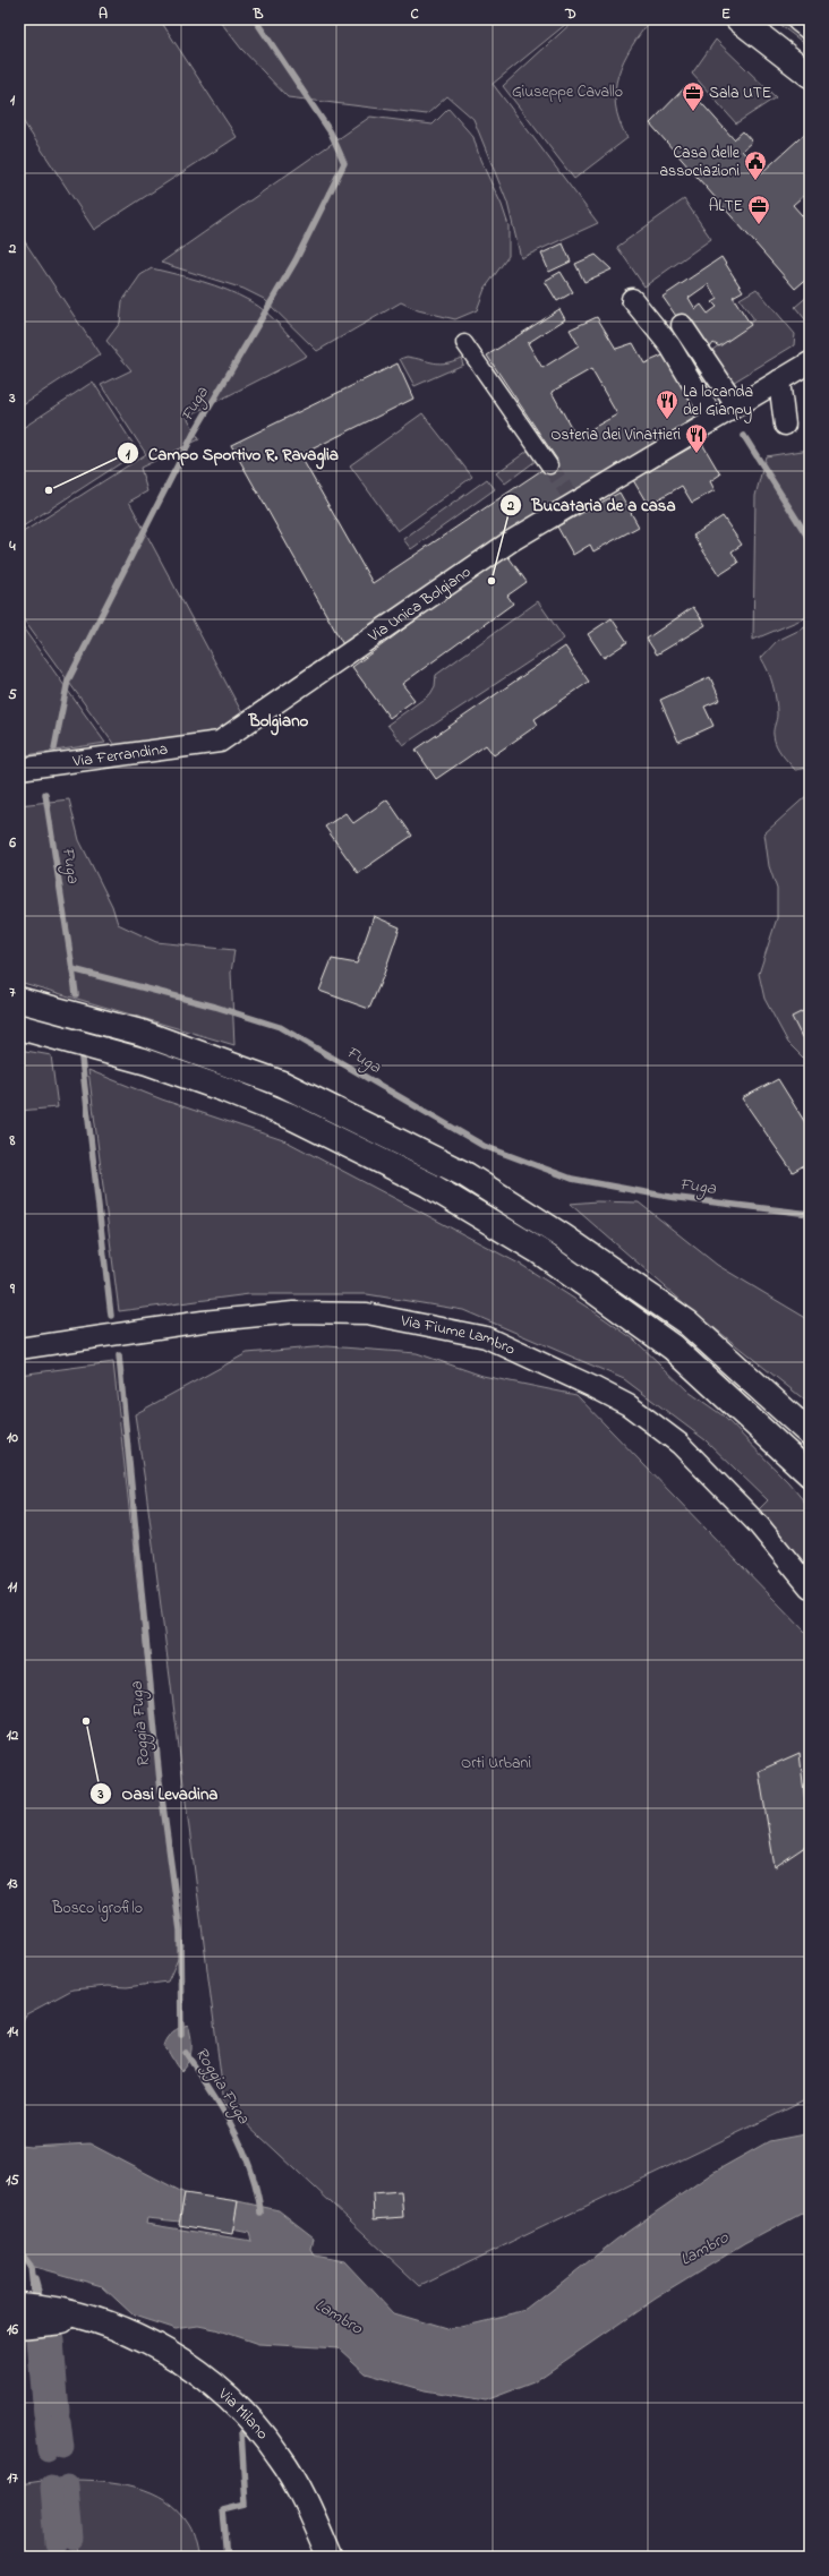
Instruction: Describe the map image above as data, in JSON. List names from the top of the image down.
{
  "streets": {
    "main road": ["Via Milano"],
    "street": ["Via Unica Bolgiano", "Via Ferrandina", "Via Fiume Lambro"]
  },
  "crossings": [
    ["Via Unica Bolgiano", "Via Ferrandina"]
  ],
  "districts": ["Bolgiano"],
  "water": ["Fuga", "Roggia Fuga", "Lambro"],
  "parks": ["Giuseppe Cavallo", "Orti Urbani", "Bosco igrofilo"],
  "places": {
    "office": ["Sala UTE", "ALTE"],
    "public building": ["Casa delle associazioni"],
    "restaurant": ["La locanda del Gianpy", "Osteria dei Vinattieri"],
    "other": ["Campo Sportivo R. Ravaglia", "Bucataria de a casa", "Oasi Levadina"]
  },
  "grid": {
    "columns": [
      "A",
      "B",
      "C",
      "D",
      "E"
    ],
    "rows": [
      "1",
      "2",
      "3",
      "4",
      "5",
      "6",
      "7",
      "8",
      "9",
      "10",
      "11",
      "12",
      "13",
      "14",
      "15",
      "16",
      "17"
    ]
  }
}
